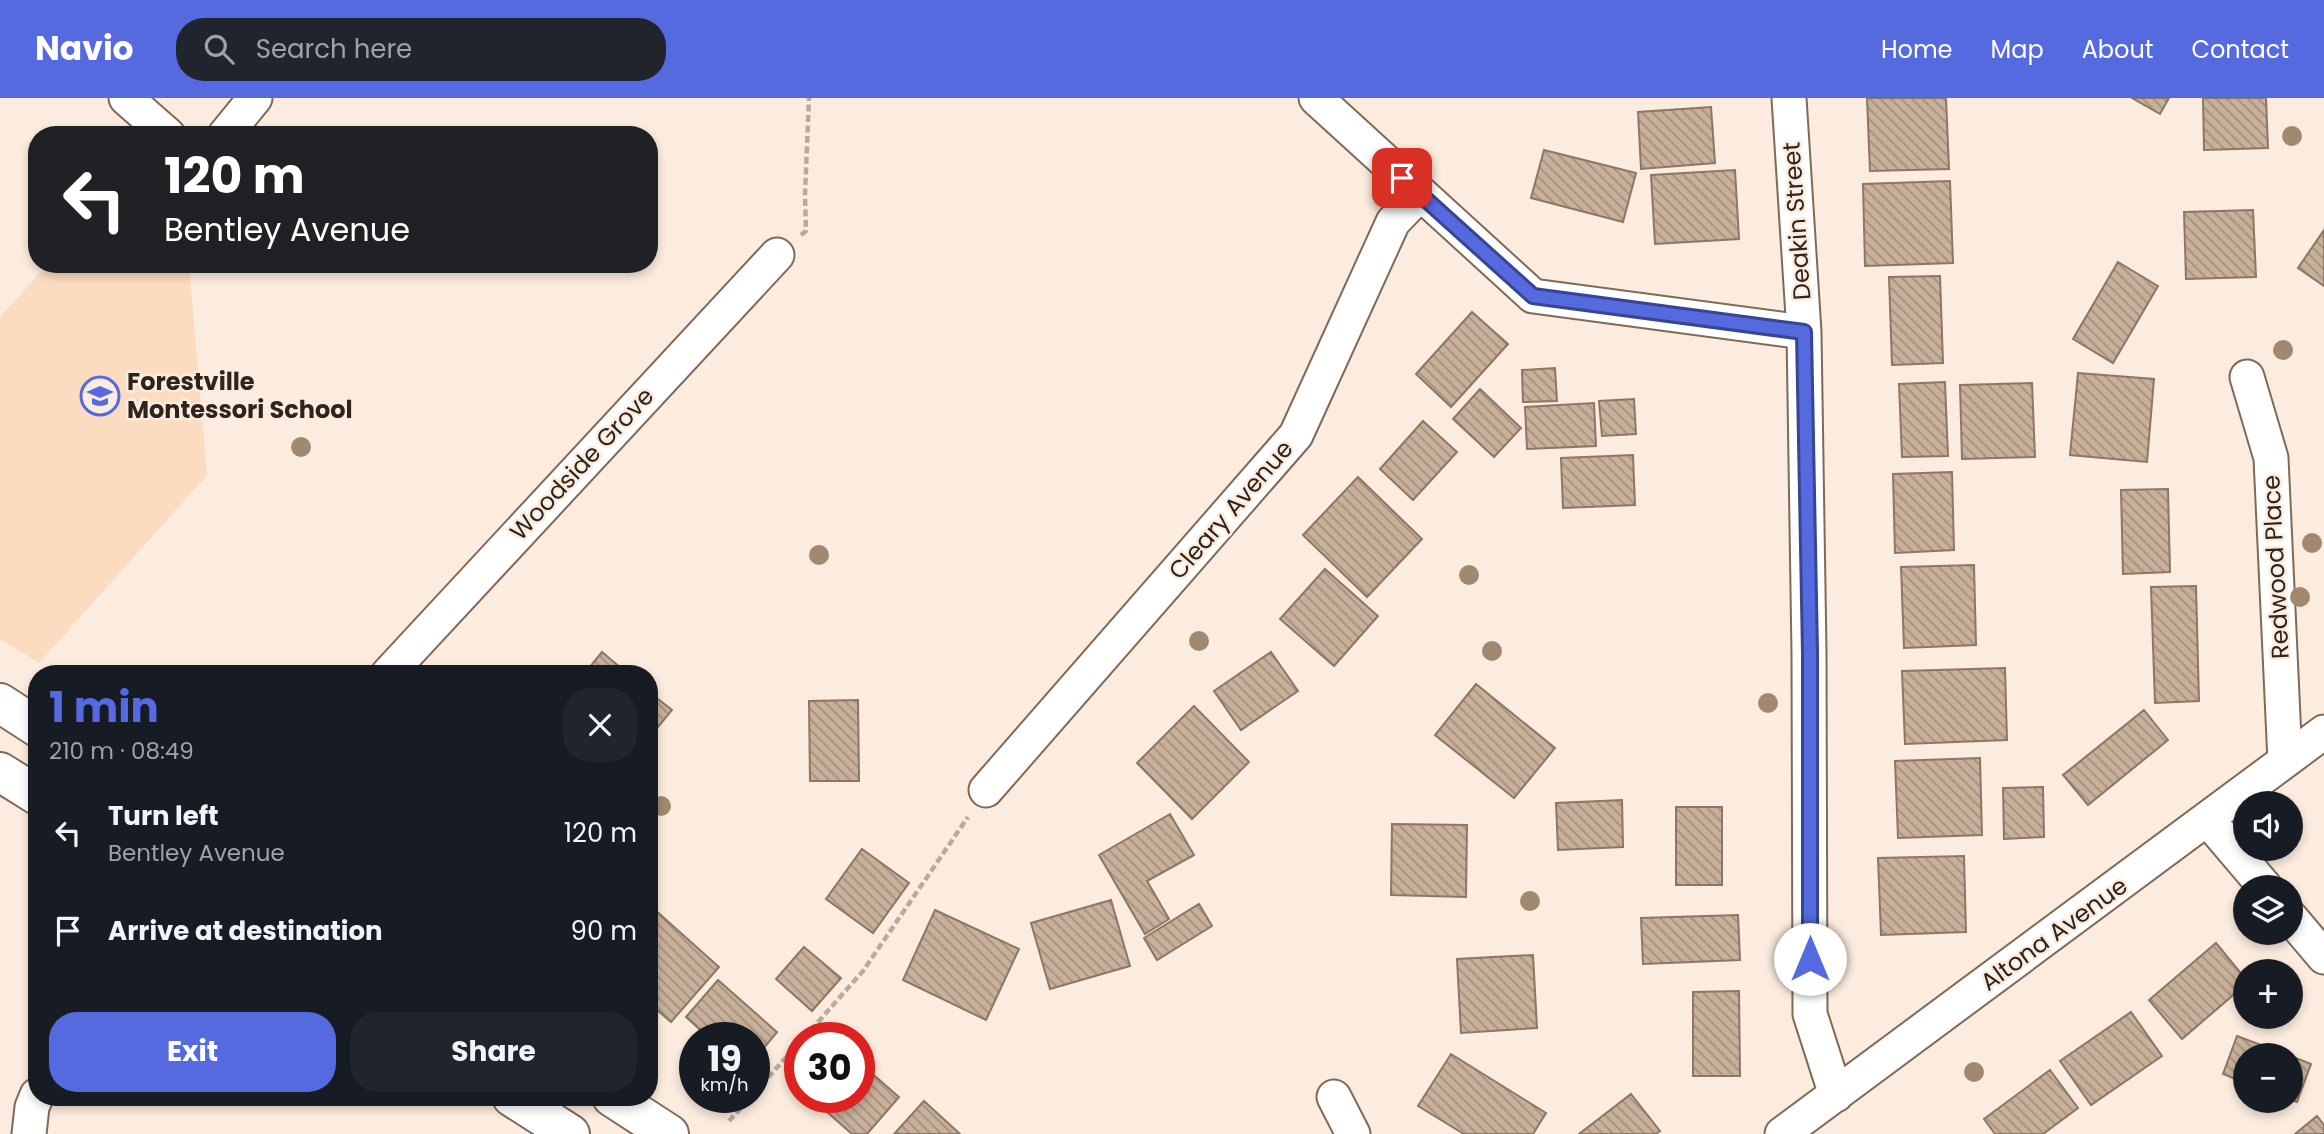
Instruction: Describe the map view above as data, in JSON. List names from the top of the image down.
{
  "streets": {
    "street": [
      "Deakin Street",
      "Woodside Grove",
      "Cleary Avenue",
      "Redwood Place",
      "Altona Avenue"
    ]
  },
  "crossings": [
    ["Deakin Street", "Altona Avenue"],
    ["Redwood Place", "Altona Avenue"]
  ],
  "places": {
    "school or university": ["Forestville Montessori School"]
  },
  "page": {
    "header": "Navio",
    "search": "Search here",
    "nav": [
      "Home",
      "Map",
      "About",
      "Contact"
    ],
    "turn": ["120 m", "Bentley Avenue"],
    "heading": ["1 min", "210 m · 08:49"],
    "list": [
      {
        "name": "Turn left",
        "note": "Bentley Avenue",
        "value": "120 m"
      },
      {
        "name": "Arrive at destination",
        "value": "90 m"
      }
    ],
    "map_buttons": ["+", "−"],
    "buttons": ["Exit", "Share"],
    "speed": "19 km/h",
    "limit": "30"
  }
}
